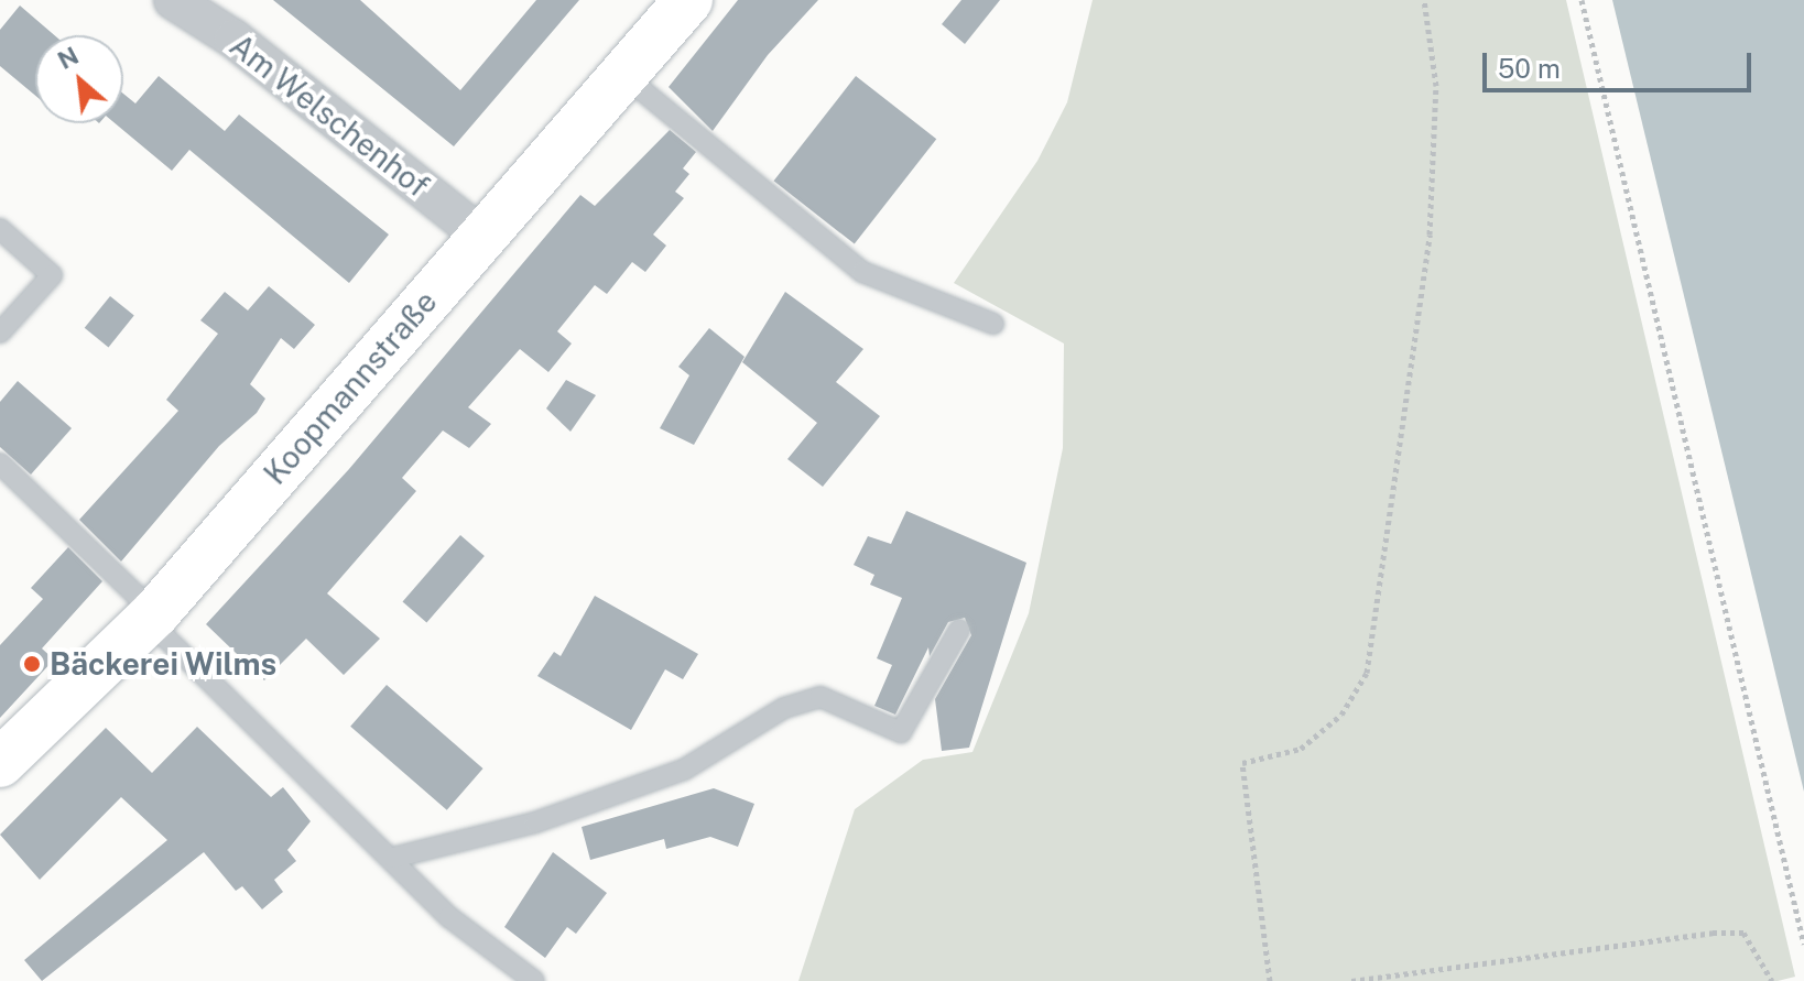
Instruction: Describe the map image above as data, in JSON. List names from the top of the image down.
{
  "streets": {
    "street": ["Am Welschenhof", "Koopmannstraße"]
  },
  "crossings": [
    ["Am Welschenhof", "Koopmannstraße"]
  ],
  "places": ["Bäckerei Wilms"],
  "scale_bar": "50 m",
  "north": "top left"
}
